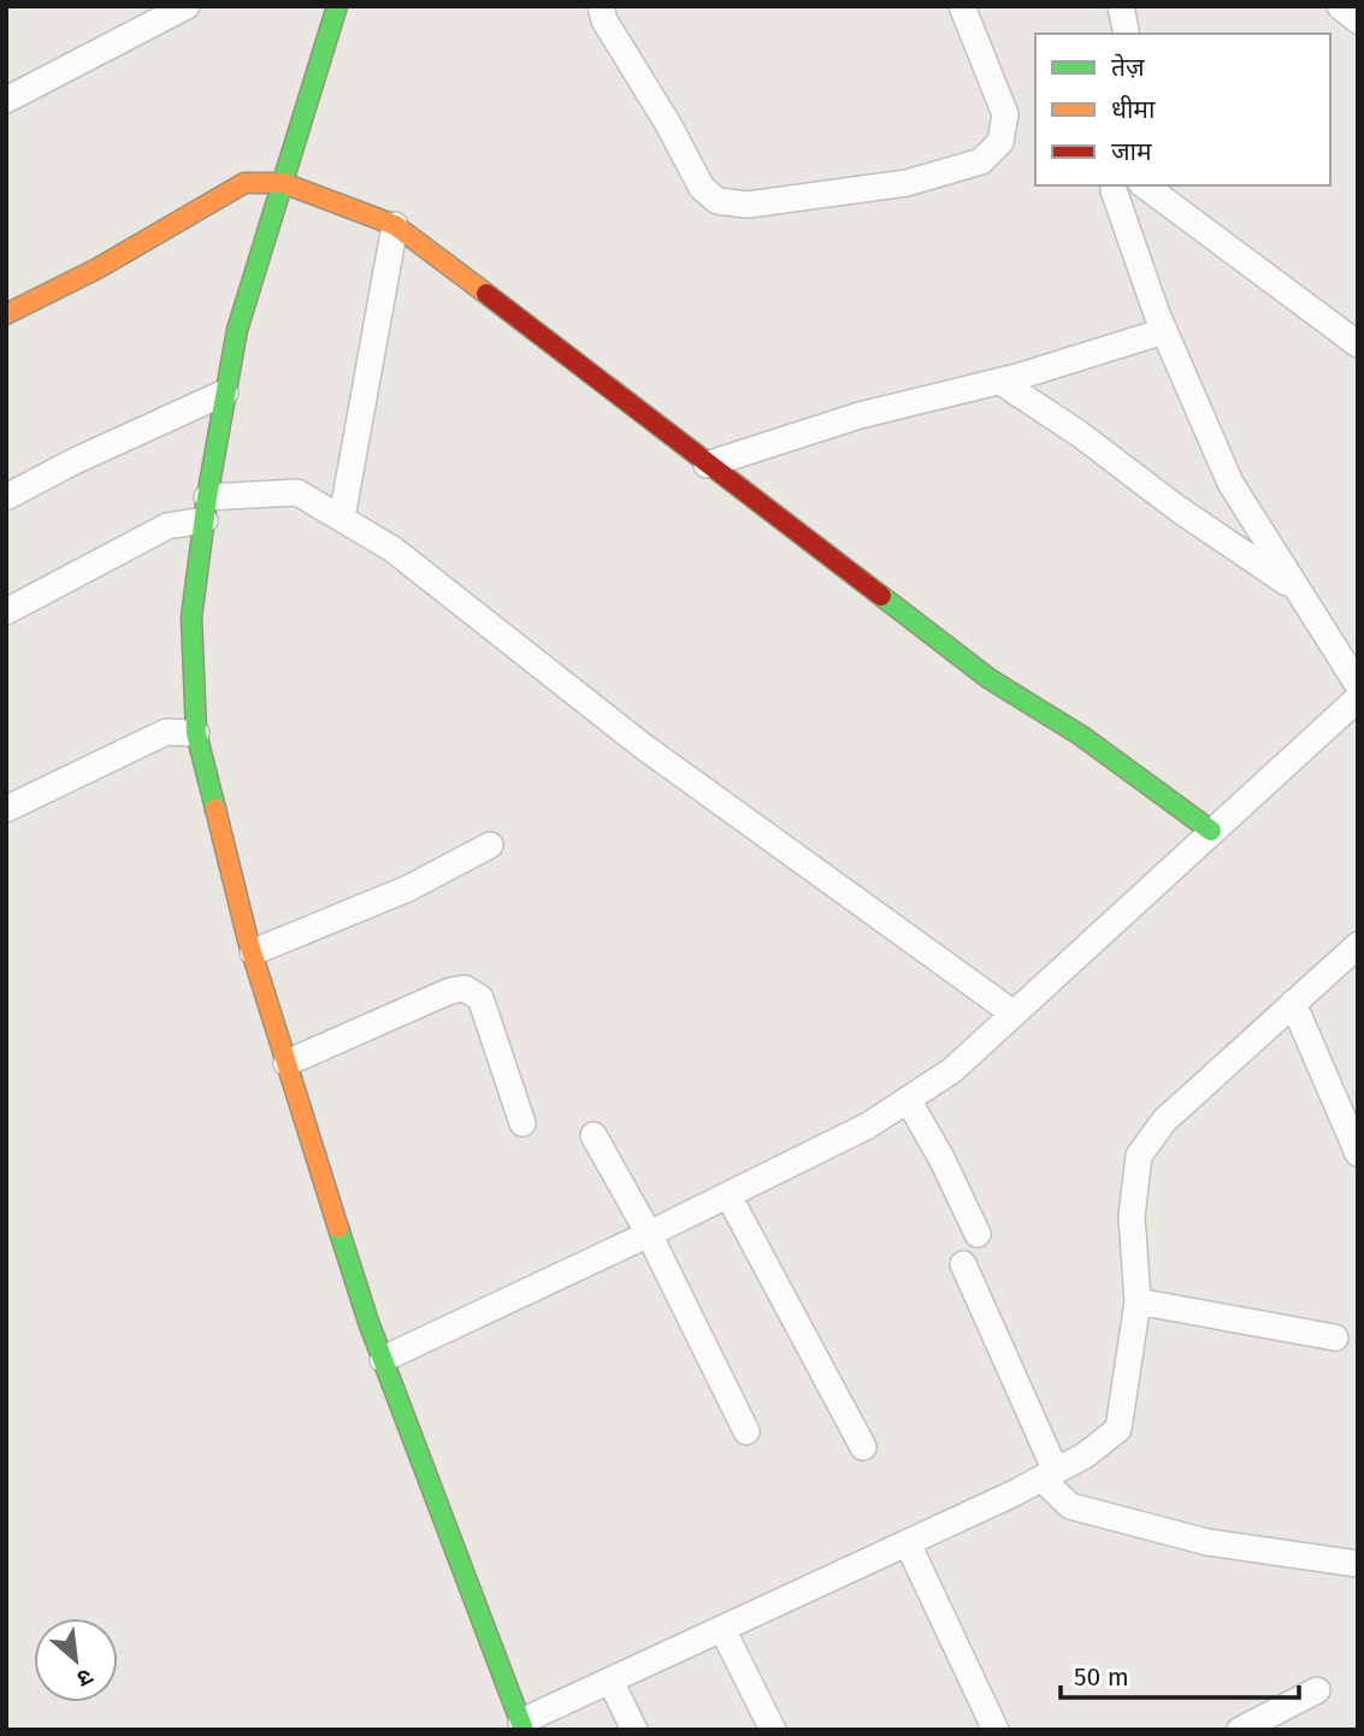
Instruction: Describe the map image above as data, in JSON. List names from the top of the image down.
{
  "legend": ["तेज़", "धीमा", "जाम"],
  "scale_bar": "50 m",
  "north": "bottom right"
}
